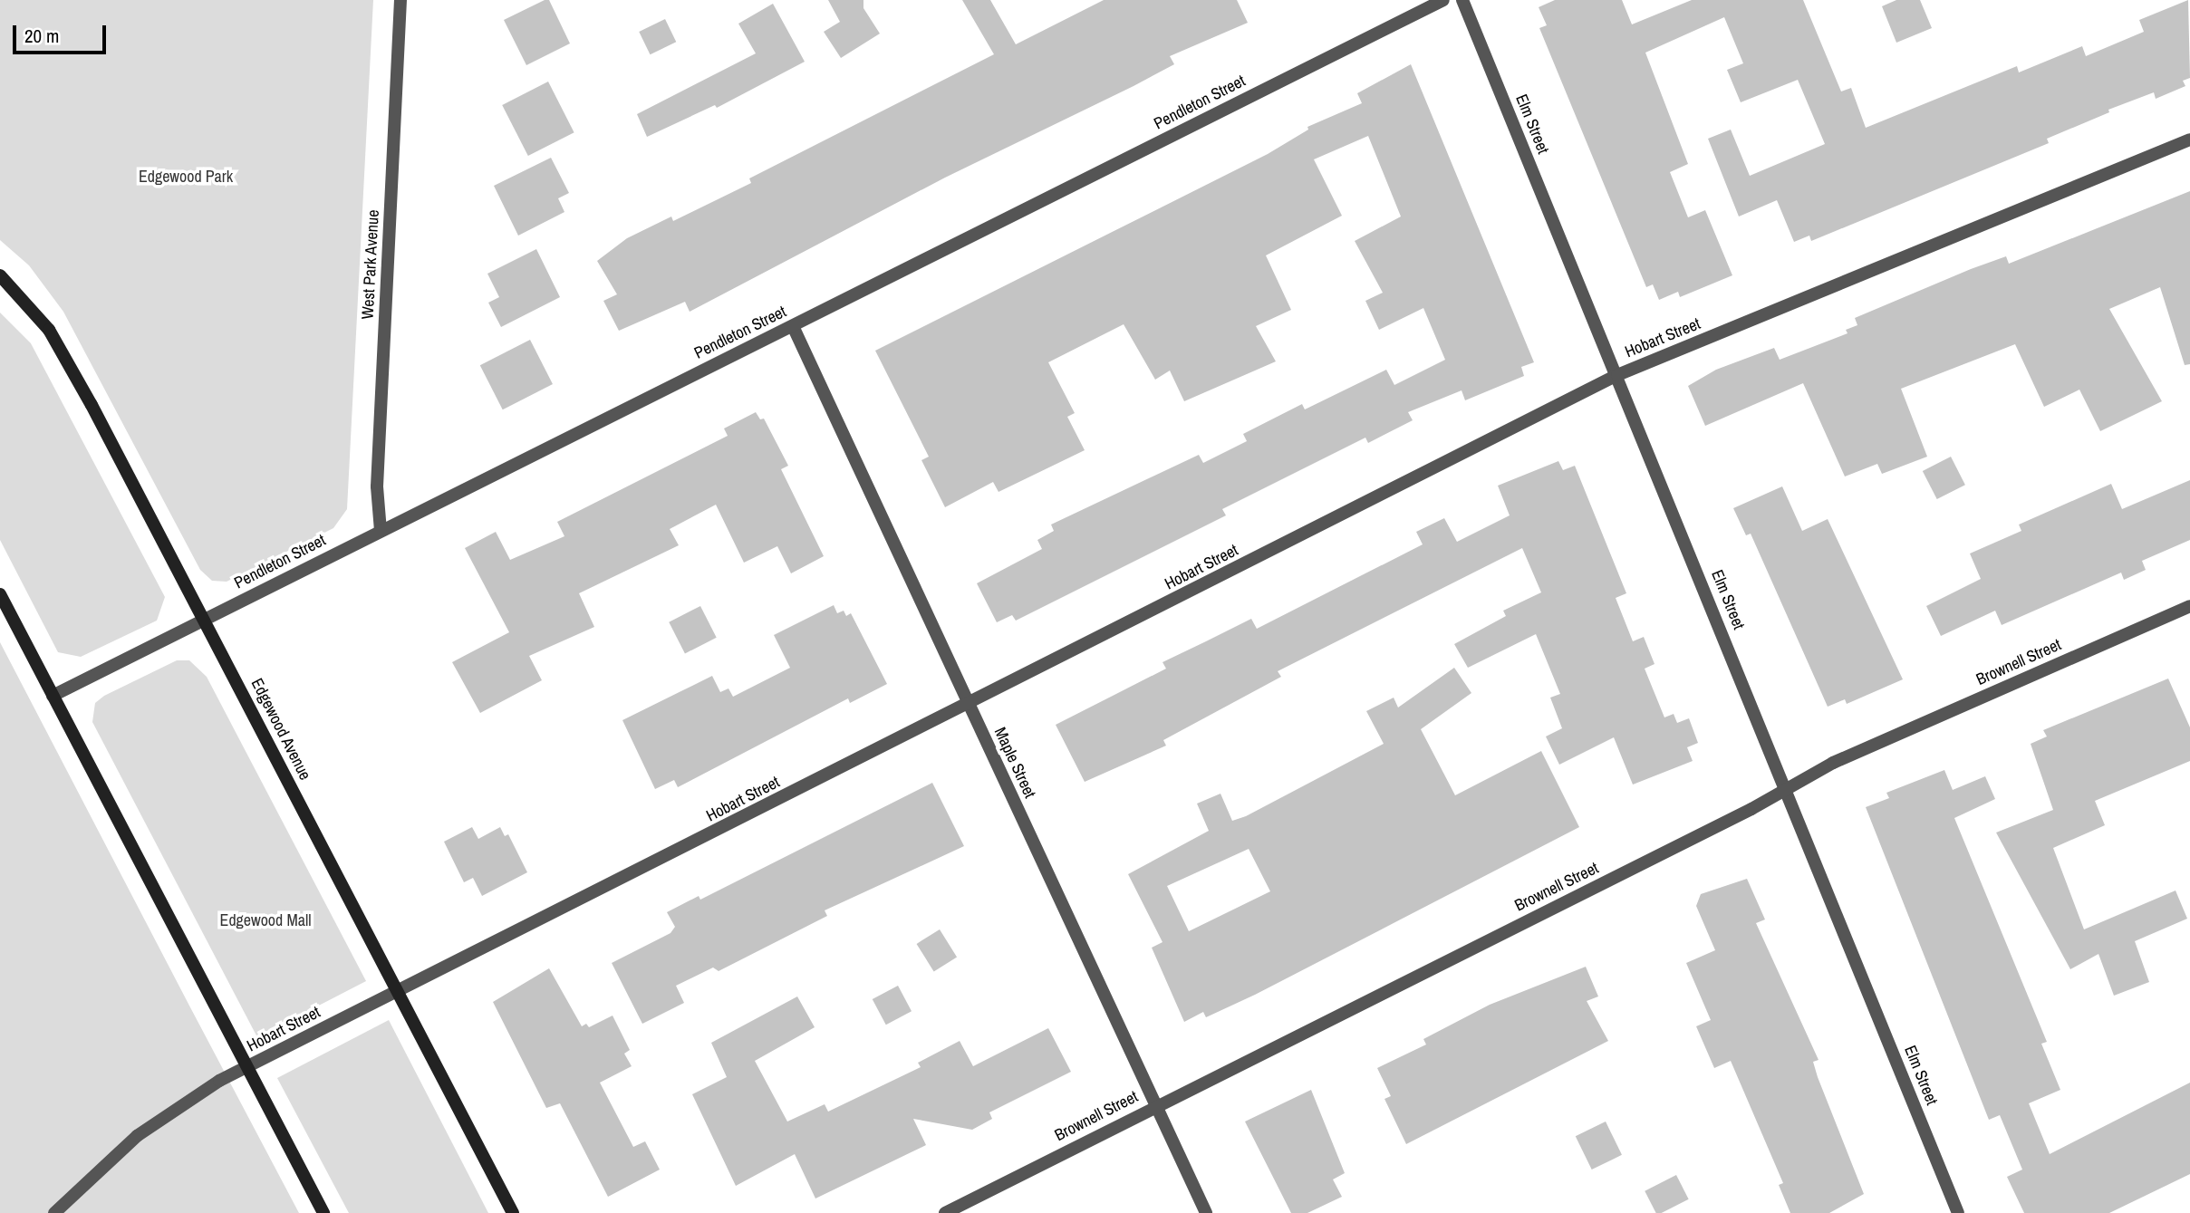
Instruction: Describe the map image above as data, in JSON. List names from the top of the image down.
{
  "streets": {
    "street": [
      "Pendleton Street",
      "Elm Street",
      "West Park Avenue",
      "Hobart Street",
      "Brownell Street",
      "Edgewood Avenue",
      "Maple Street"
    ]
  },
  "crossings": [
    ["Pendleton Street", "West Park Avenue"],
    ["Pendleton Street", "Edgewood Avenue"],
    ["Pendleton Street", "Maple Street"],
    ["Elm Street", "Hobart Street"],
    ["Elm Street", "Brownell Street"],
    ["Hobart Street", "Edgewood Avenue"],
    ["Hobart Street", "Maple Street"],
    ["Brownell Street", "Maple Street"]
  ],
  "parks": ["Edgewood Park", "Edgewood Mall"],
  "scale_bar": "20 m"
}
